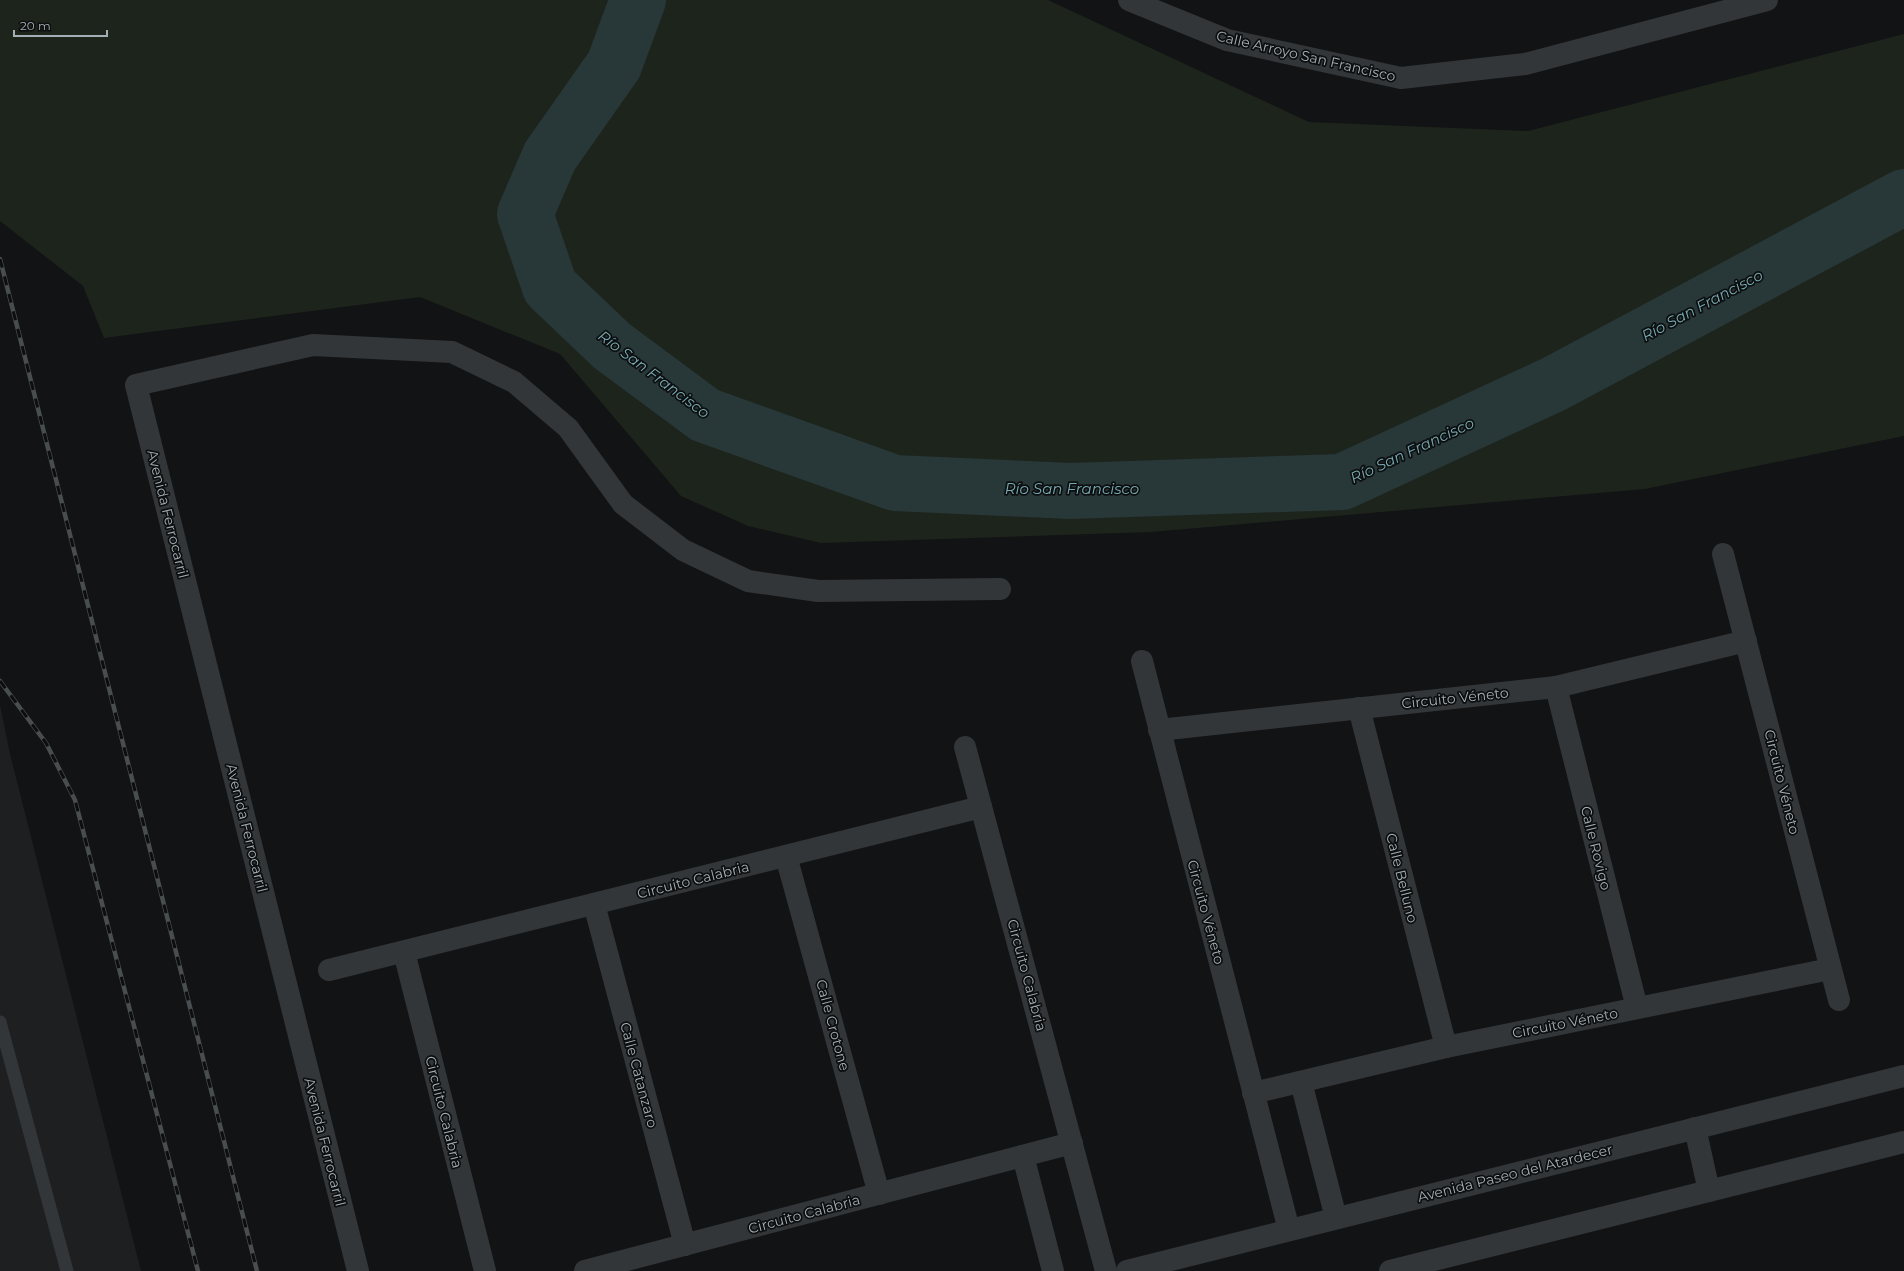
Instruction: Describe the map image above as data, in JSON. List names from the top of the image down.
{
  "streets": {
    "street": [
      "Calle Arroyo San Francisco",
      "Avenida Ferrocarril",
      "Circuito Véneto",
      "Calle Rovigo",
      "Calle Belluno",
      "Circuito Calabria",
      "Calle Crotone",
      "Calle Catanzaro",
      "Avenida Paseo del Atardecer"
    ]
  },
  "crossings": [
    ["Circuito Véneto", "Calle Rovigo"],
    ["Circuito Véneto", "Calle Belluno"],
    ["Circuito Véneto", "Avenida Paseo del Atardecer"],
    ["Circuito Calabria", "Calle Crotone"],
    ["Circuito Calabria", "Calle Catanzaro"]
  ],
  "water": ["Río San Francisco"],
  "scale_bar": "20 m"
}
